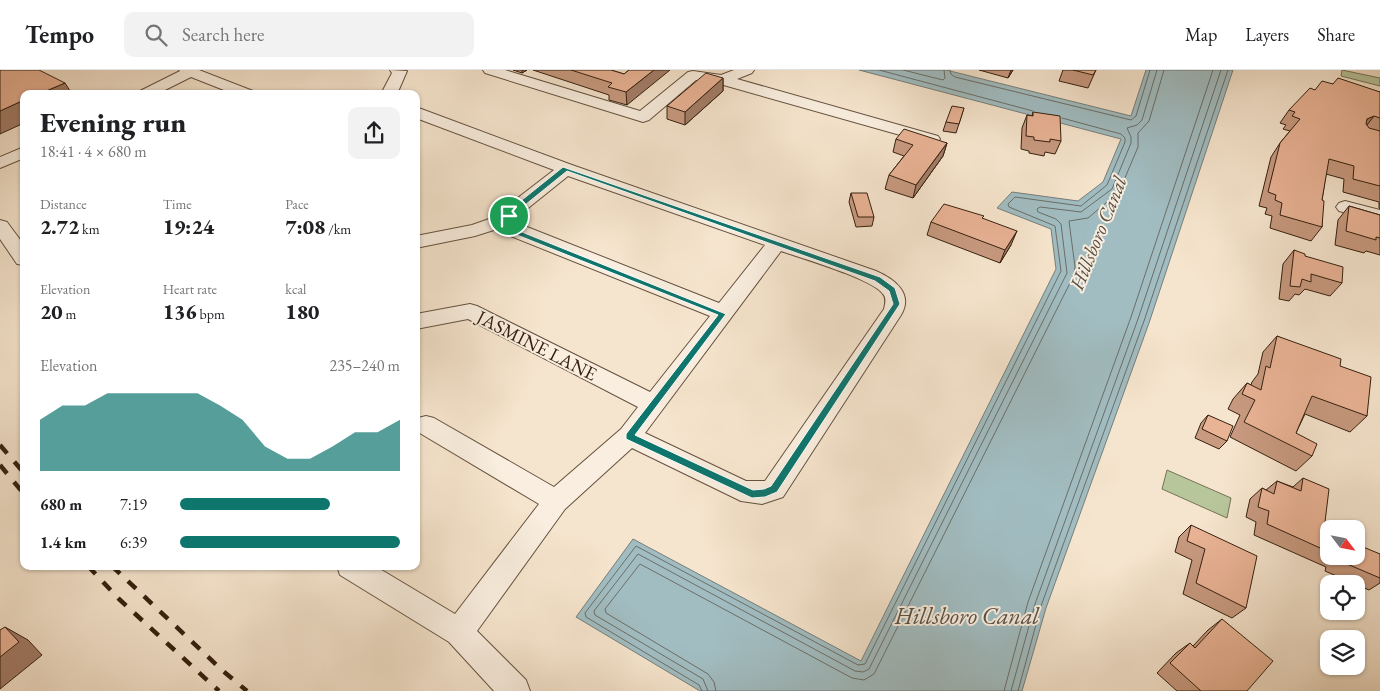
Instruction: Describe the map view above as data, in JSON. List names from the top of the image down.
{
  "streets": {
    "street": ["JASMINE LANE"]
  },
  "water": ["Hillsboro Canal"],
  "north": "bottom right",
  "page": {
    "header": "Tempo",
    "search": "Search here",
    "nav": ["Map", "Layers", "Share"],
    "heading": ["Evening run", "18:41 · 4 × 680 m"],
    "stats": [
      ["Distance", "2.72 km"],
      ["Time", "19:24"],
      ["Pace", "7:08 /km"],
      ["Elevation", "20 m"],
      ["Heart rate", "136 bpm"],
      ["kcal", "180"]
    ],
    "chart": ["Elevation", "235–240 m"],
    "list": [
      {
        "name": "680 m",
        "note": "7:19"
      },
      {
        "name": "1.4 km",
        "note": "6:39"
      }
    ]
  }
}
